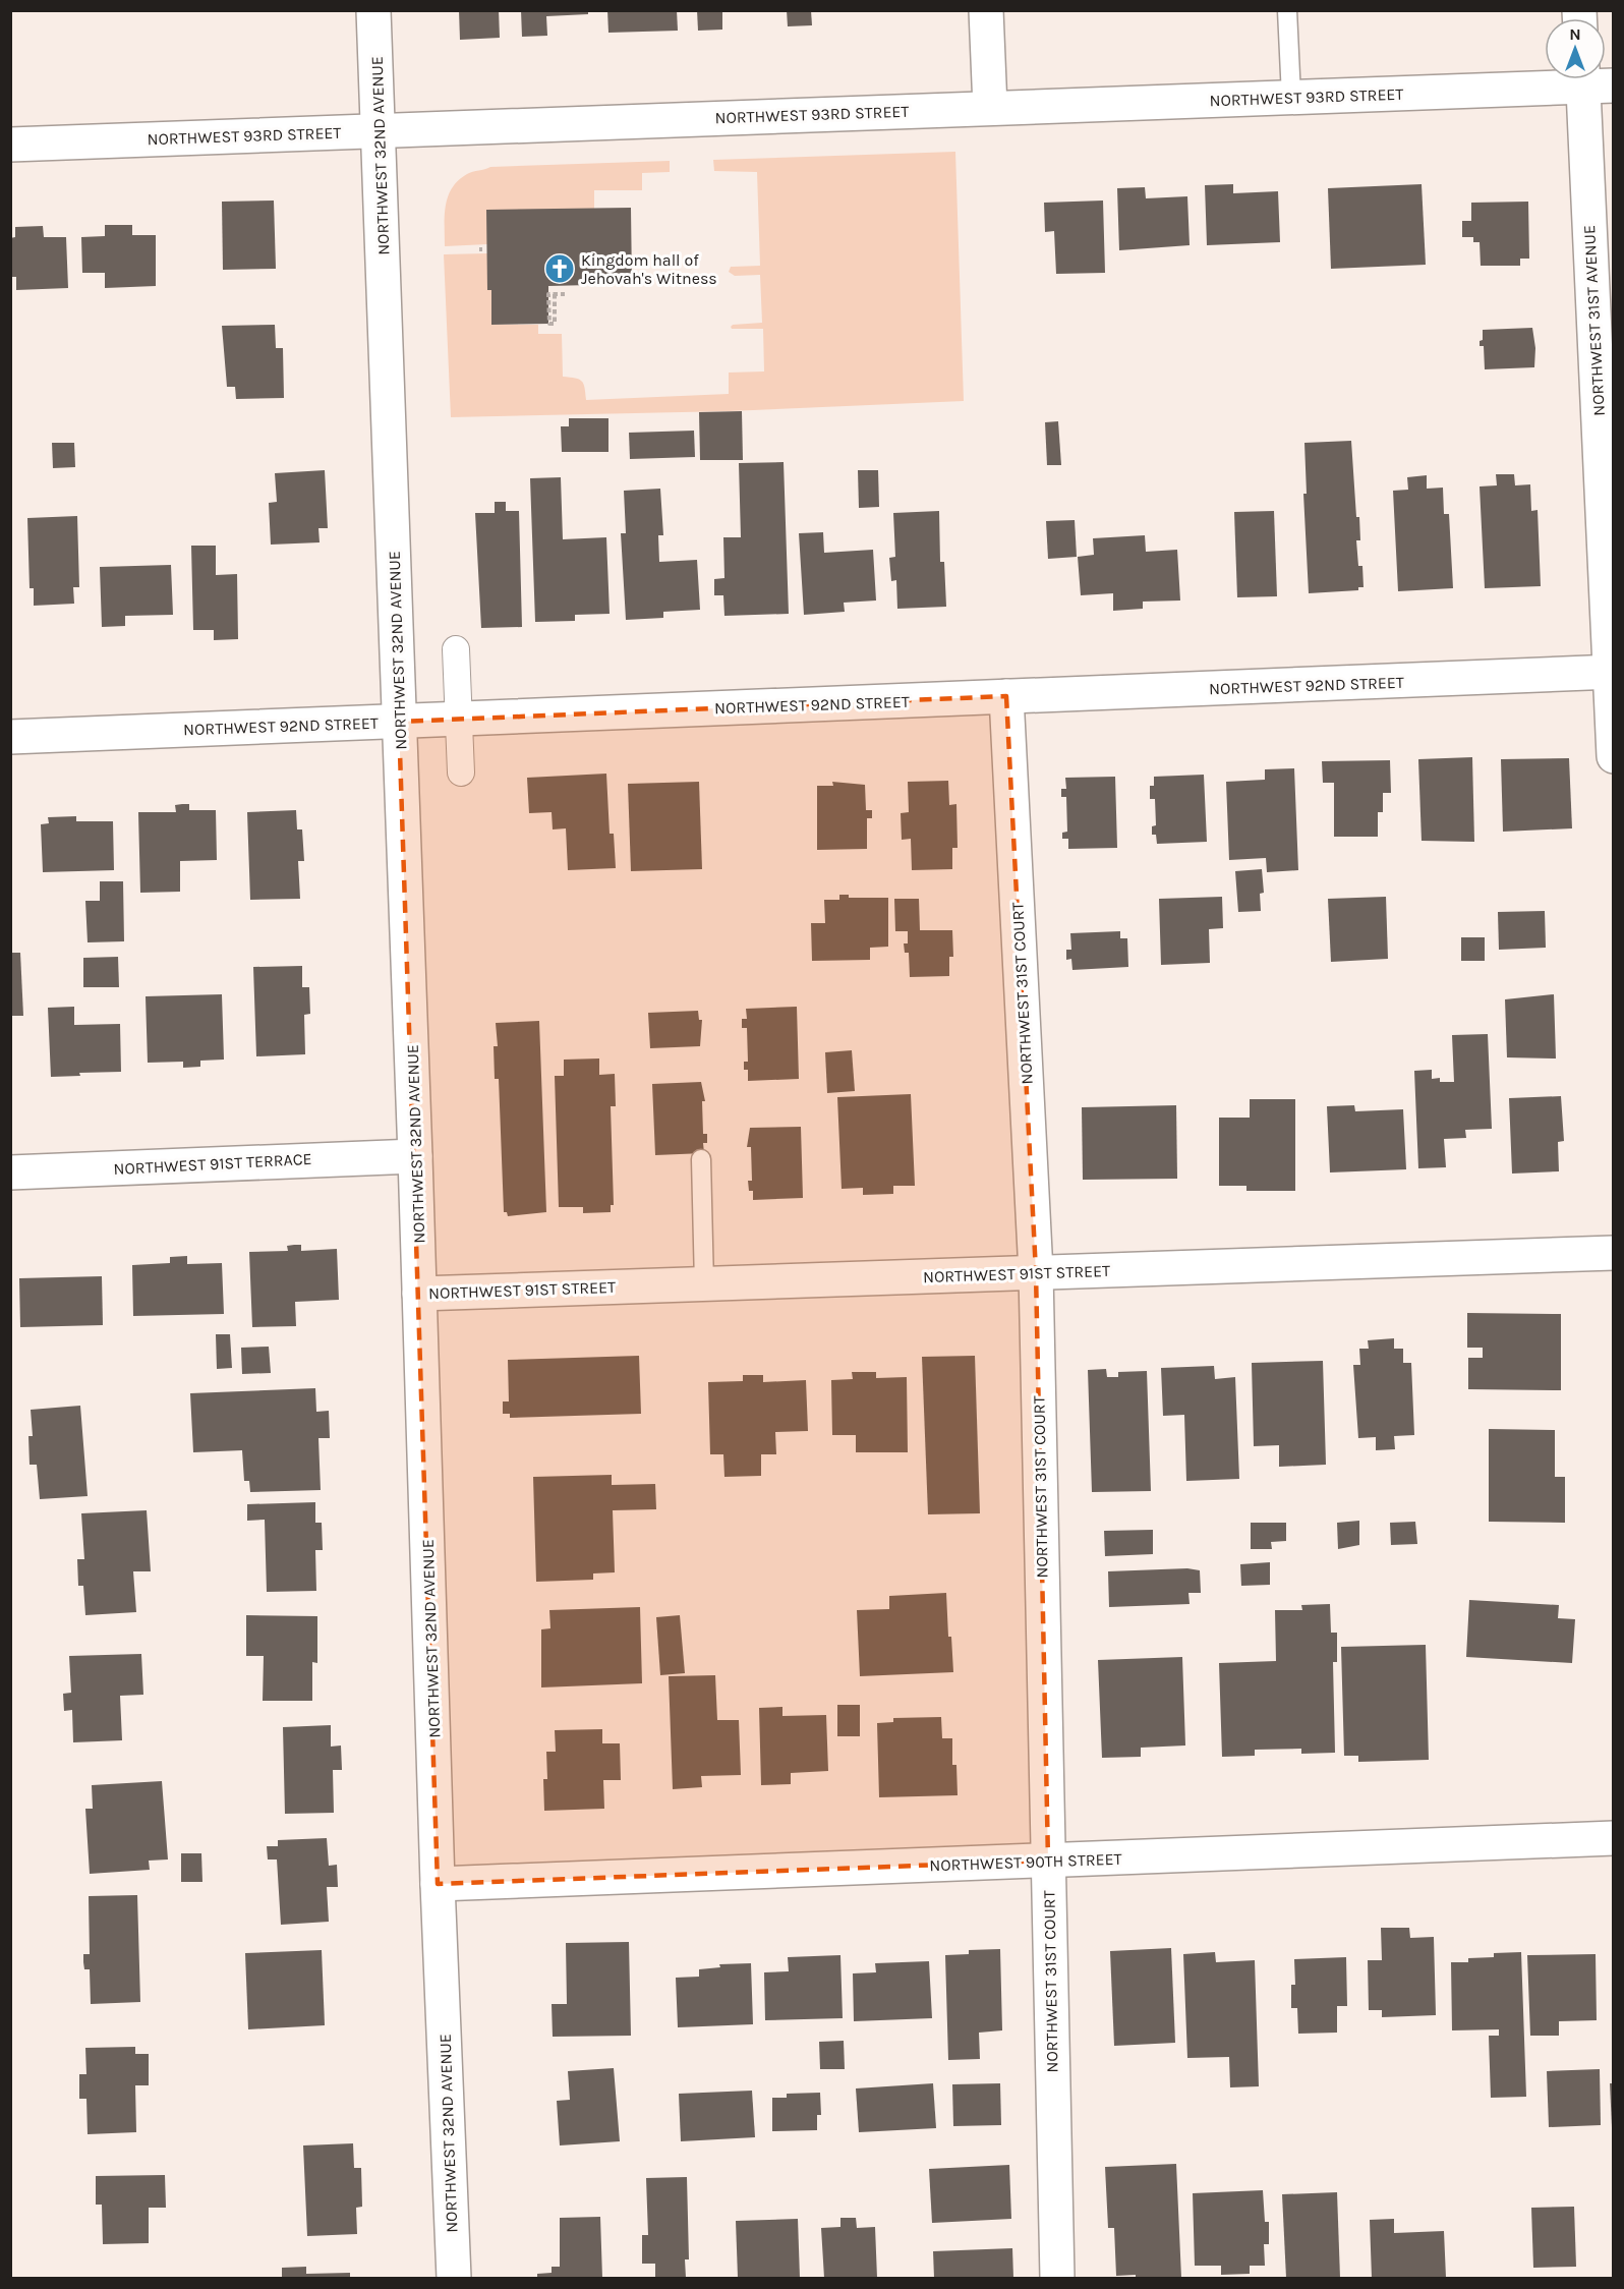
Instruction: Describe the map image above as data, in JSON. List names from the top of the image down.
{
  "streets": {
    "street": [
      "NORTHWEST 93RD STREET",
      "NORTHWEST 32ND AVENUE",
      "NORTHWEST 31ST AVENUE",
      "NORTHWEST 92ND STREET",
      "NORTHWEST 31ST COURT",
      "NORTHWEST 91ST TERRACE",
      "NORTHWEST 91ST STREET",
      "NORTHWEST 90TH STREET"
    ]
  },
  "crossings": [
    ["NORTHWEST 93RD STREET", "NORTHWEST 32ND AVENUE"],
    ["NORTHWEST 93RD STREET", "NORTHWEST 31ST AVENUE"],
    ["NORTHWEST 32ND AVENUE", "NORTHWEST 92ND STREET"],
    ["NORTHWEST 32ND AVENUE", "NORTHWEST 91ST TERRACE"],
    ["NORTHWEST 32ND AVENUE", "NORTHWEST 91ST STREET"],
    ["NORTHWEST 32ND AVENUE", "NORTHWEST 90TH STREET"],
    ["NORTHWEST 31ST AVENUE", "NORTHWEST 92ND STREET"],
    ["NORTHWEST 92ND STREET", "NORTHWEST 31ST COURT"],
    ["NORTHWEST 31ST COURT", "NORTHWEST 91ST STREET"],
    ["NORTHWEST 31ST COURT", "NORTHWEST 90TH STREET"]
  ],
  "places": {
    "church": ["Kingdom hall of Jehovah's Witness"]
  },
  "north": "top"
}
